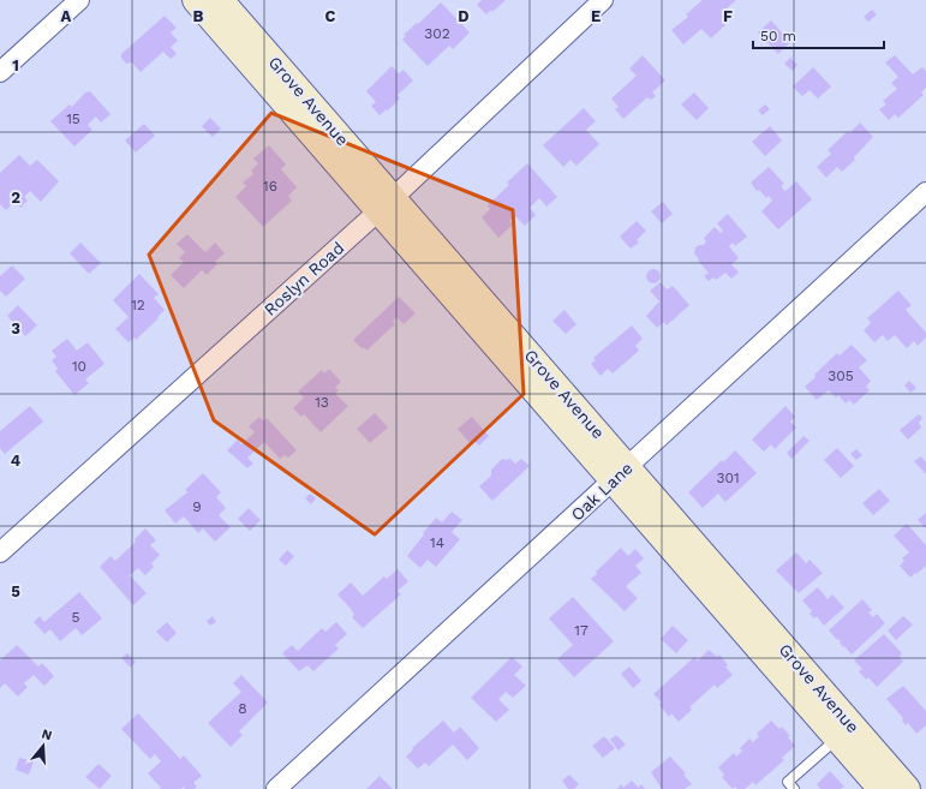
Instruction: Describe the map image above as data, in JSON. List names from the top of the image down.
{
  "streets": {
    "street": ["Grove Avenue", "Roslyn Road", "Oak Lane"]
  },
  "crossings": [
    ["Grove Avenue", "Roslyn Road"],
    ["Grove Avenue", "Oak Lane"]
  ],
  "house_numbers": [
    "302",
    "15",
    "16",
    "12",
    "10",
    "305",
    "13",
    "301",
    "9",
    "14",
    "5",
    "17",
    "8"
  ],
  "scale_bar": "50 m",
  "north": "top",
  "grid": {
    "columns": [
      "A",
      "B",
      "C",
      "D",
      "E",
      "F"
    ],
    "rows": [
      "1",
      "2",
      "3",
      "4",
      "5"
    ]
  }
}
